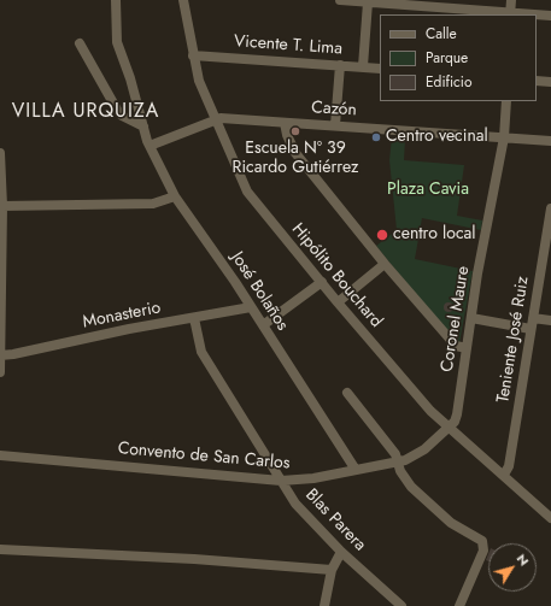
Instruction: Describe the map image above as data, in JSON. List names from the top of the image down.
{
  "streets": {
    "street": [
      "Vicente T. Lima",
      "Cazón",
      "Hipólito Bouchard",
      "José Bolaños",
      "Monasterio",
      "Coronel Maure",
      "Teniente José Ruiz",
      "Convento de San Carlos",
      "Blas Parera"
    ]
  },
  "crossings": [
    ["Vicente T. Lima", "Hipólito Bouchard"],
    ["Cazón", "Hipólito Bouchard"],
    ["Cazón", "José Bolaños"],
    ["Cazón", "Coronel Maure"],
    ["Hipólito Bouchard", "Coronel Maure"],
    ["Hipólito Bouchard", "Teniente José Ruiz"],
    ["Hipólito Bouchard", "Convento de San Carlos"],
    ["José Bolaños", "Monasterio"],
    ["José Bolaños", "Convento de San Carlos"],
    ["Monasterio", "Blas Parera"],
    ["Coronel Maure", "Convento de San Carlos"],
    ["Convento de San Carlos", "Blas Parera"]
  ],
  "districts": ["VILLA URQUIZA"],
  "parks": ["Plaza Cavia"],
  "places": ["Escuela Nº 39 Ricardo Gutiérrez", "Centro vecinal", "centro local"],
  "legend": ["Calle", "Parque", "Edificio"],
  "north": "top right"
}
